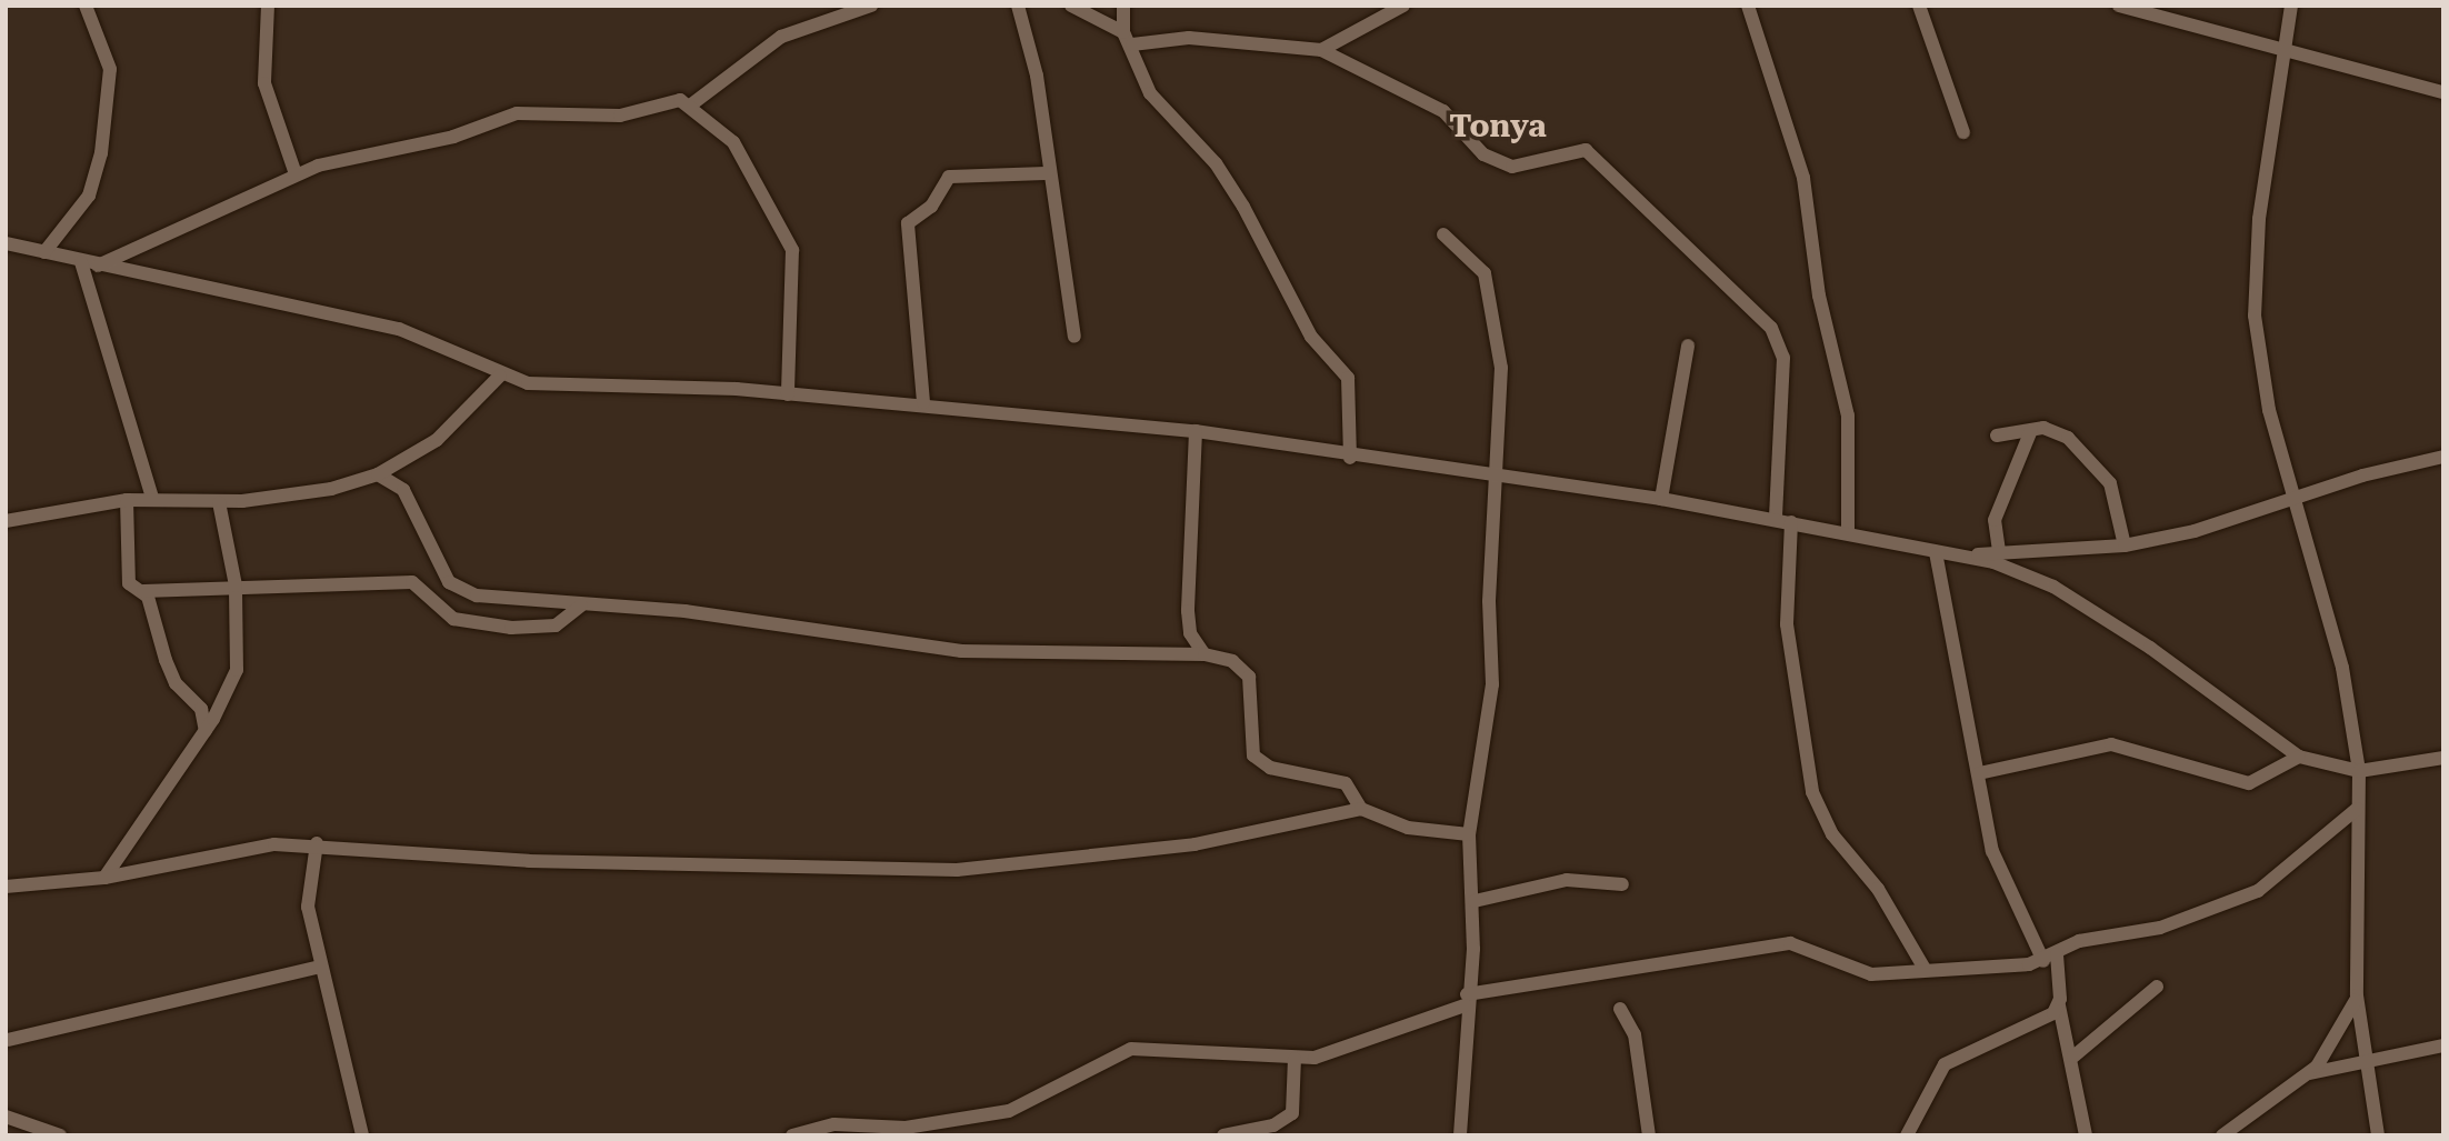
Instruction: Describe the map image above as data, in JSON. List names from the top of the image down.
{
  "districts": ["Tonya"]
}
